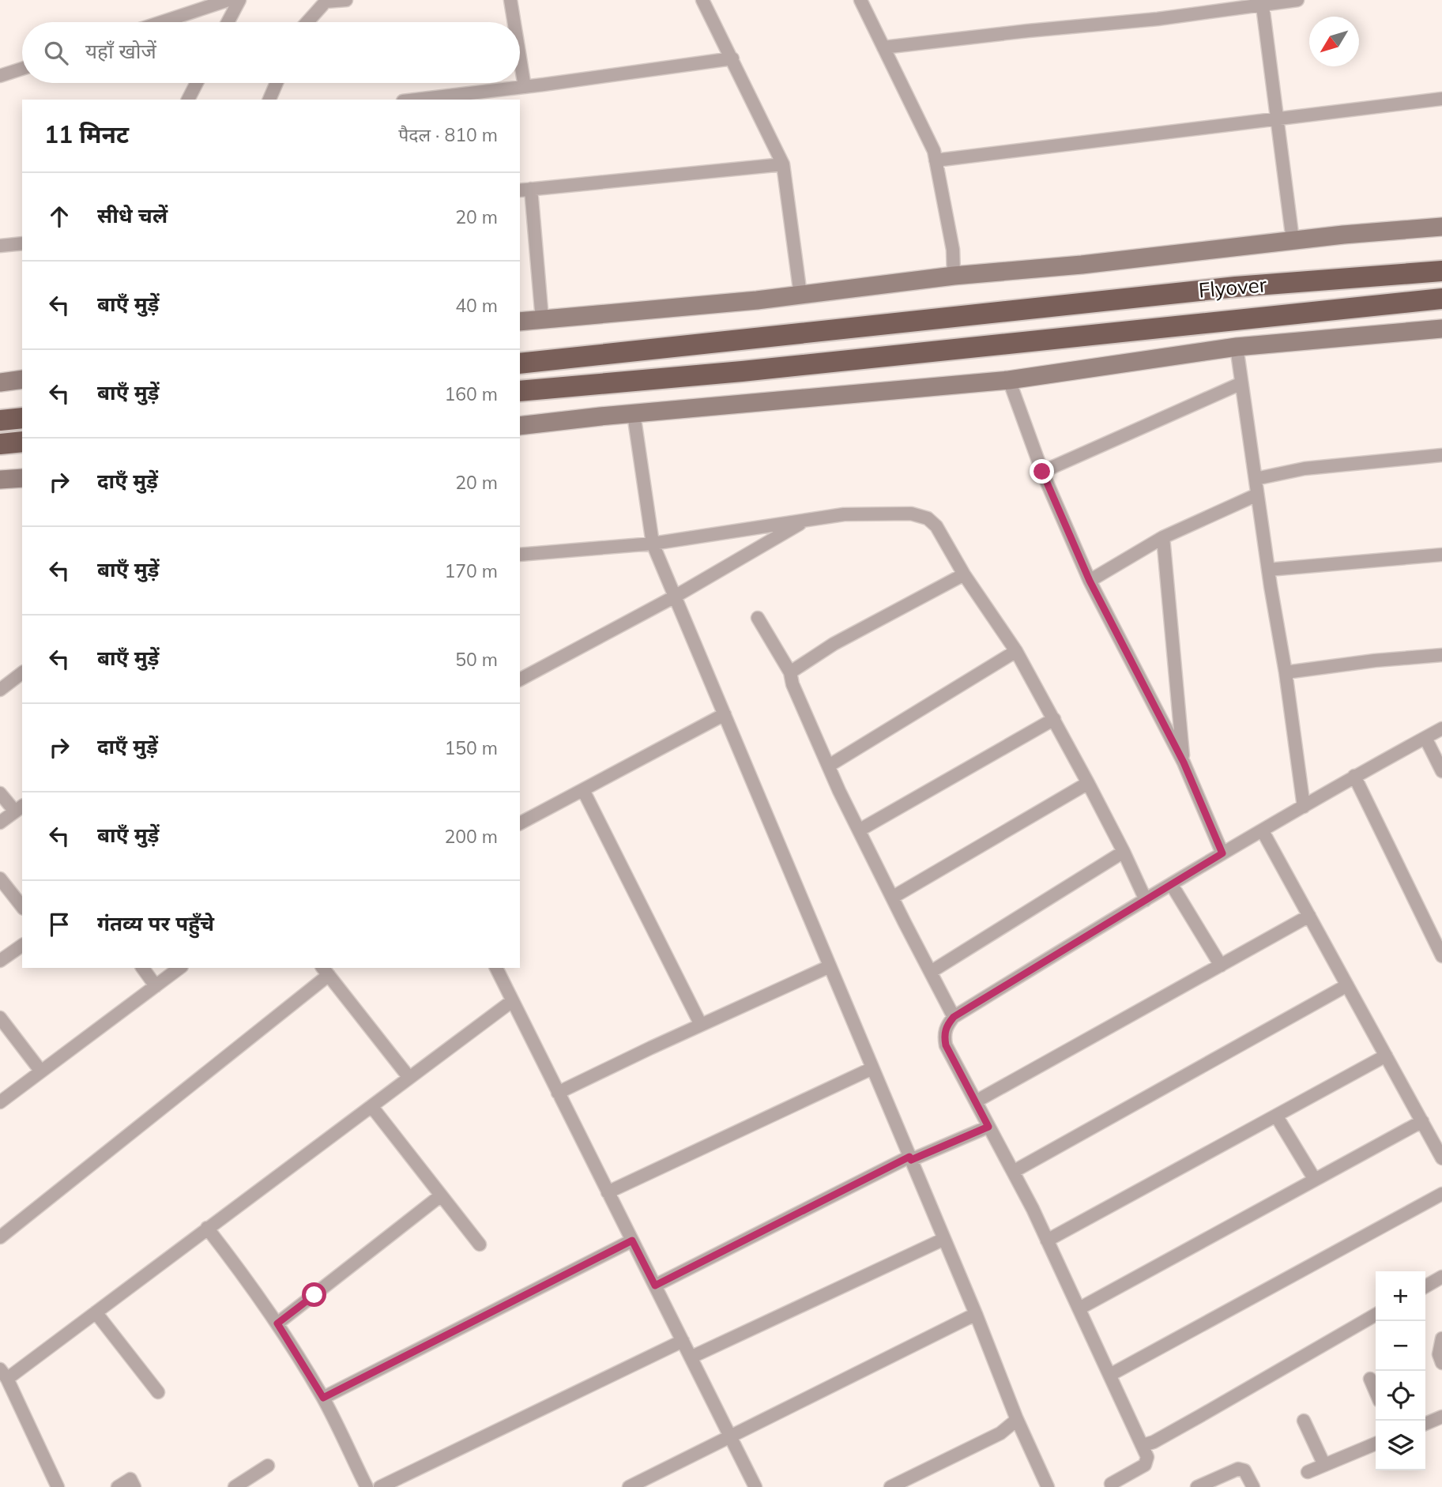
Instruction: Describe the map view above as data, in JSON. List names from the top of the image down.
{
  "streets": {
    "highway": ["Flyover"]
  },
  "north": "bottom left",
  "page": {
    "search": "यहाँ खोजें",
    "heading": ["11 मिनट", "पैदल · 810 m"],
    "list": [
      ["सीधे चलें", "20 m"],
      ["बाएँ मुड़ें", "40 m"],
      ["बाएँ मुड़ें", "160 m"],
      ["दाएँ मुड़ें", "20 m"],
      ["बाएँ मुड़ें", "170 m"],
      ["बाएँ मुड़ें", "50 m"],
      ["दाएँ मुड़ें", "150 m"],
      ["बाएँ मुड़ें", "200 m"],
      "गंतव्य पर पहुँचे"
    ],
    "map_buttons": ["+", "−"]
  }
}
